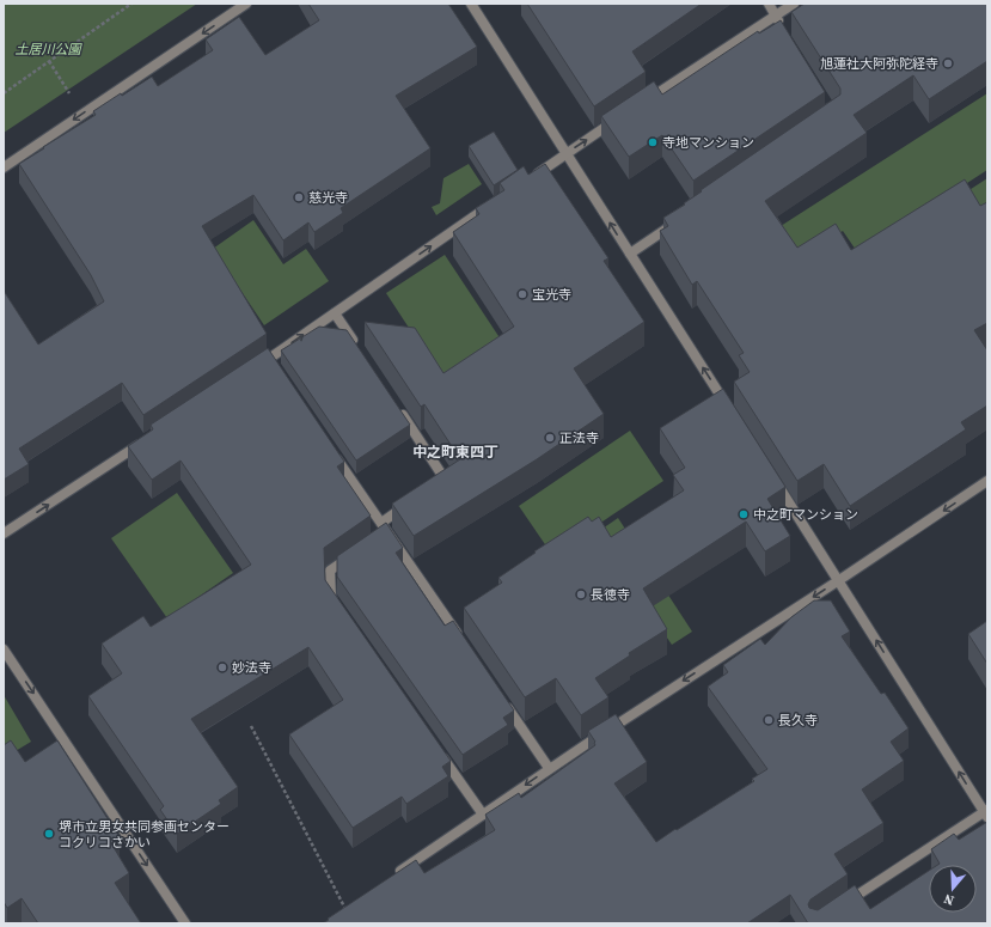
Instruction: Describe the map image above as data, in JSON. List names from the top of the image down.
{
  "districts": ["中之町東四丁"],
  "parks": ["土居川公園"],
  "places": [
    "旭蓮社大阿弥陀経寺",
    "寺地マンション",
    "慈光寺",
    "宝光寺",
    "正法寺",
    "中之町マンション",
    "長徳寺",
    "妙法寺",
    "長久寺",
    "堺市立男女共同参画センター コクリコさかい"
  ],
  "north": "bottom"
}
